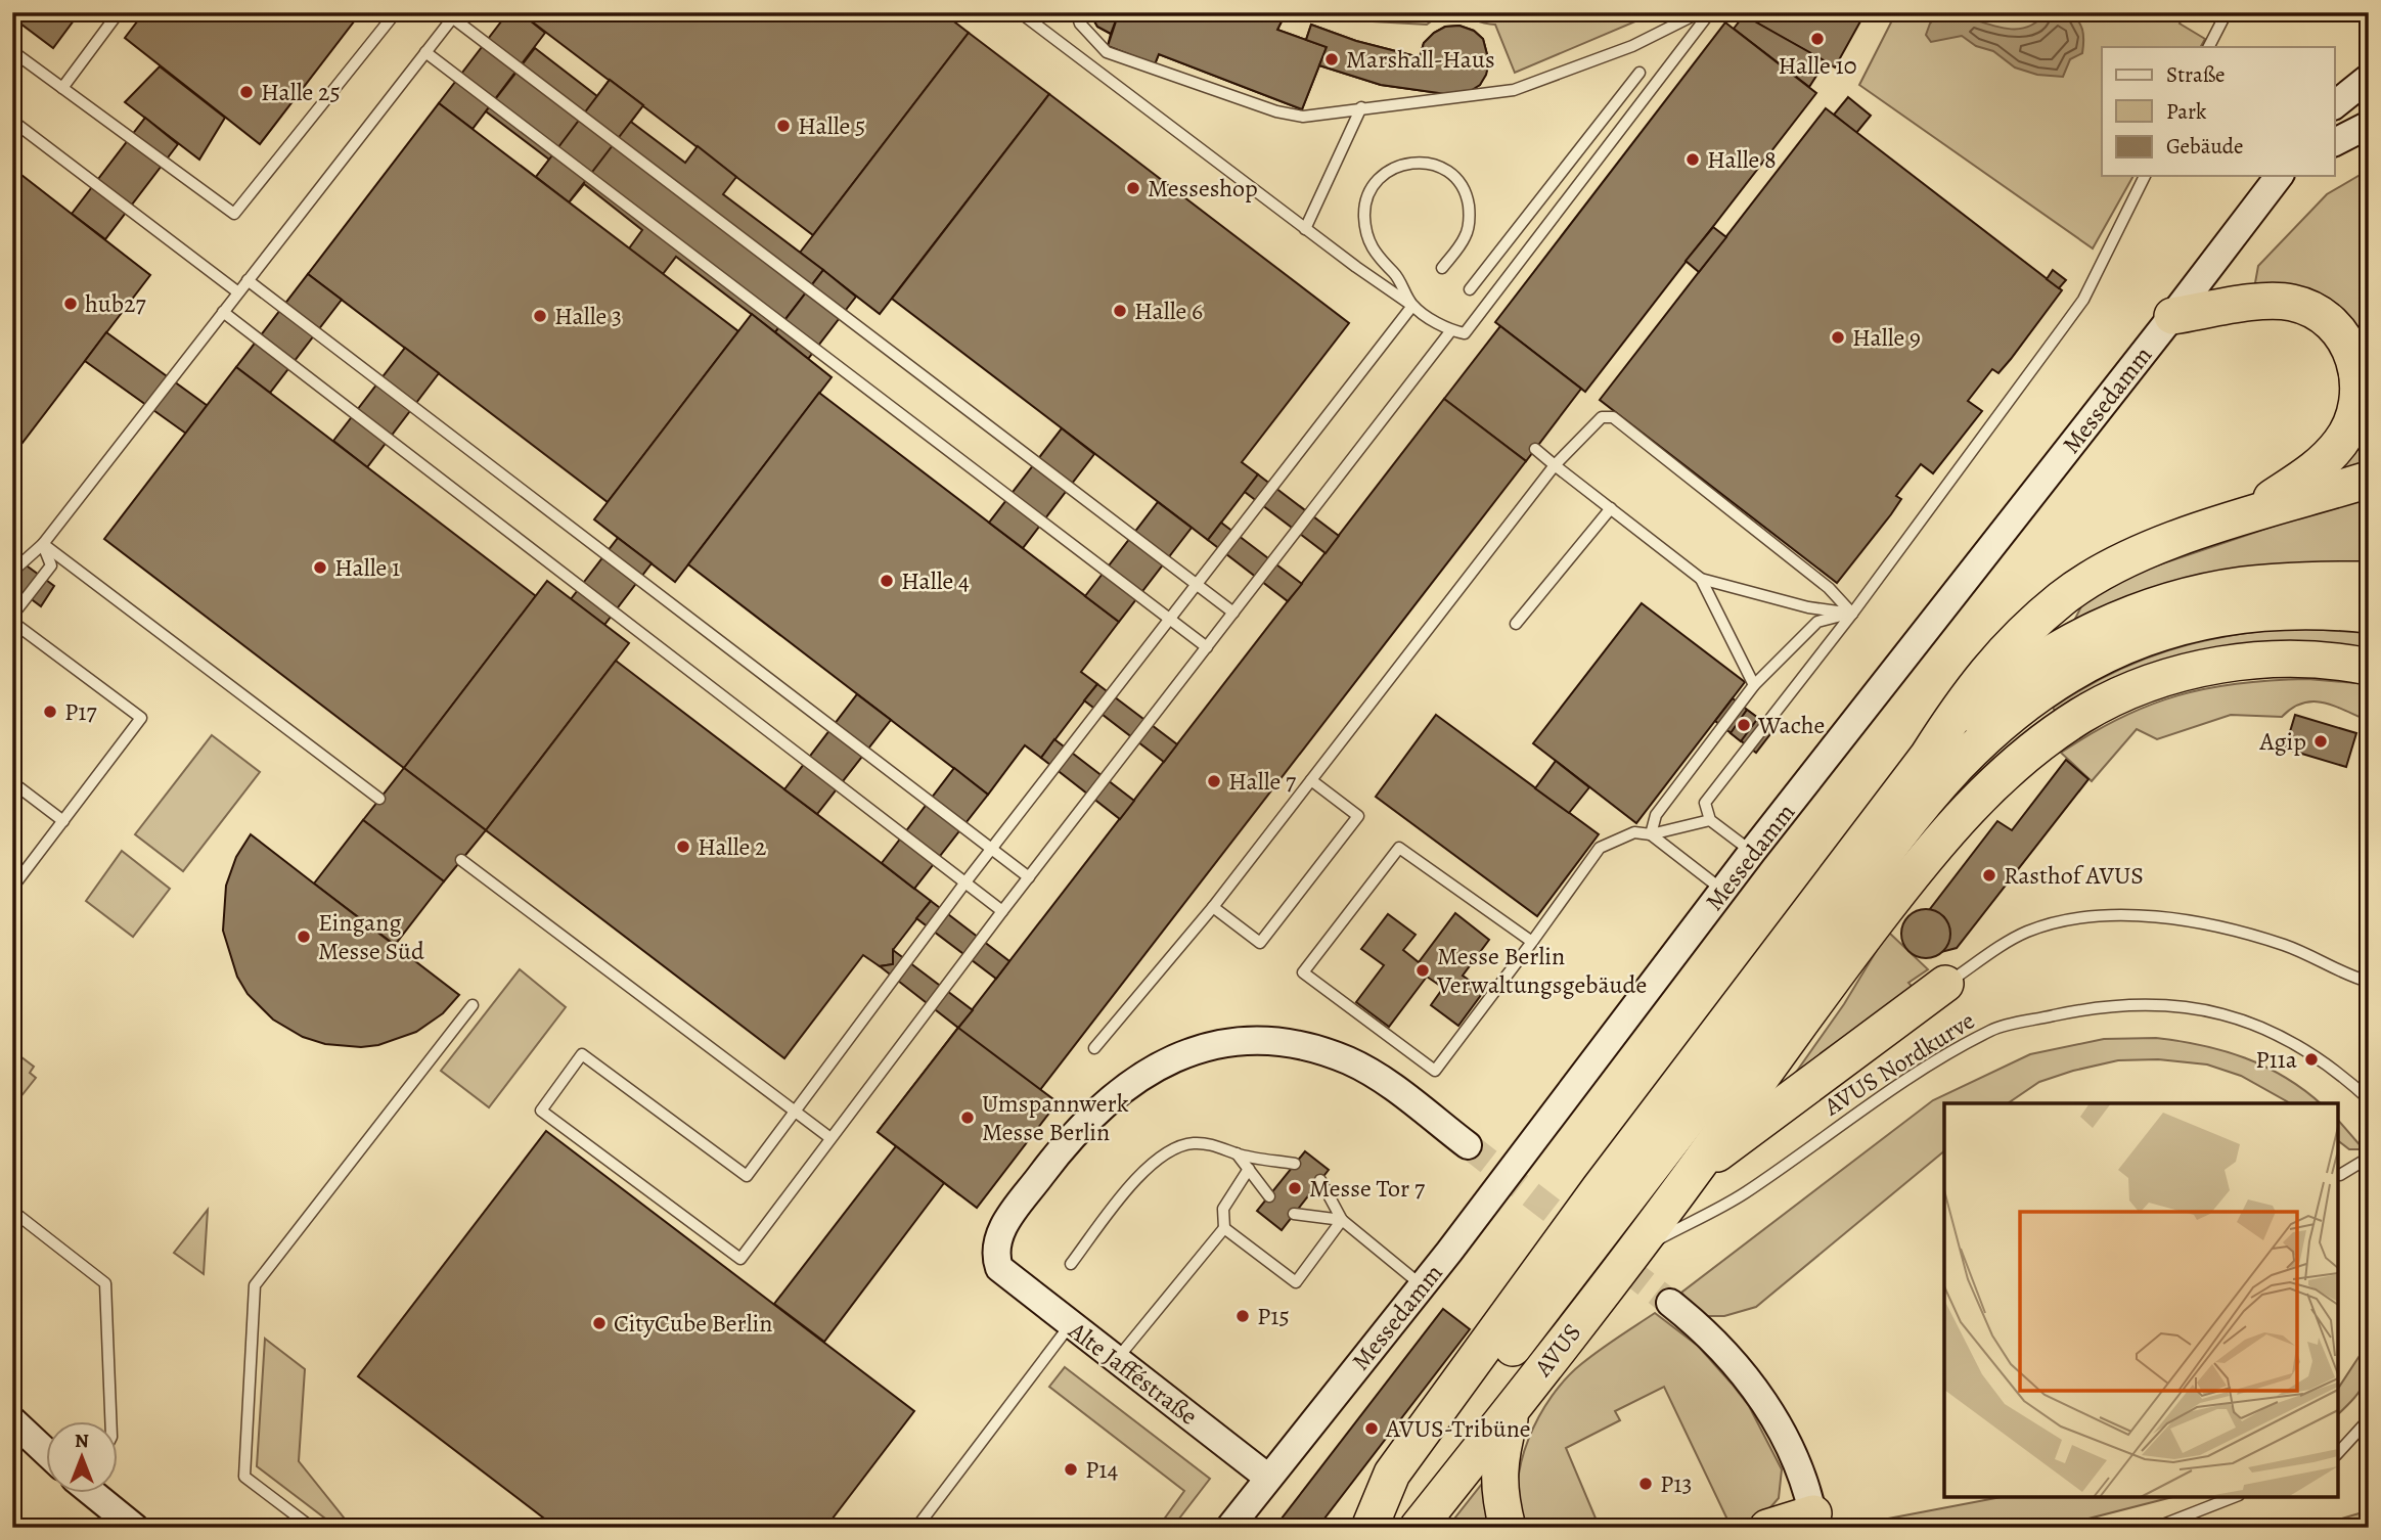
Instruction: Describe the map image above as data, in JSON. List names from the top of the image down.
{
  "streets": {
    "highway": ["AVUS"],
    "main road": ["Messedamm", "Alte Jafféstraße"],
    "lane": ["AVUS Nordkurve"]
  },
  "crossings": [
    ["Messedamm", "Alte Jafféstraße"],
    ["AVUS Nordkurve", "AVUS"]
  ],
  "places": [
    "Halle 10",
    "Marshall-Haus",
    "Halle 25",
    "Halle 5",
    "Halle 8",
    "Messeshop",
    "hub27",
    "Halle 6",
    "Halle 3",
    "Halle 9",
    "Halle 1",
    "Halle 4",
    "P17",
    "Wache",
    "Agip",
    "Halle 7",
    "Halle 2",
    "Rasthof AVUS",
    "Eingang Messe Süd",
    "Messe Berlin Verwaltungsgebäude",
    "P11a",
    "Umspannwerk Messe Berlin",
    "Messe Tor 7",
    "P15",
    "CityCube Berlin",
    "AVUS-Tribüne",
    "P14",
    "P13"
  ],
  "legend": ["Straße", "Park", "Gebäude"],
  "north": "top"
}
